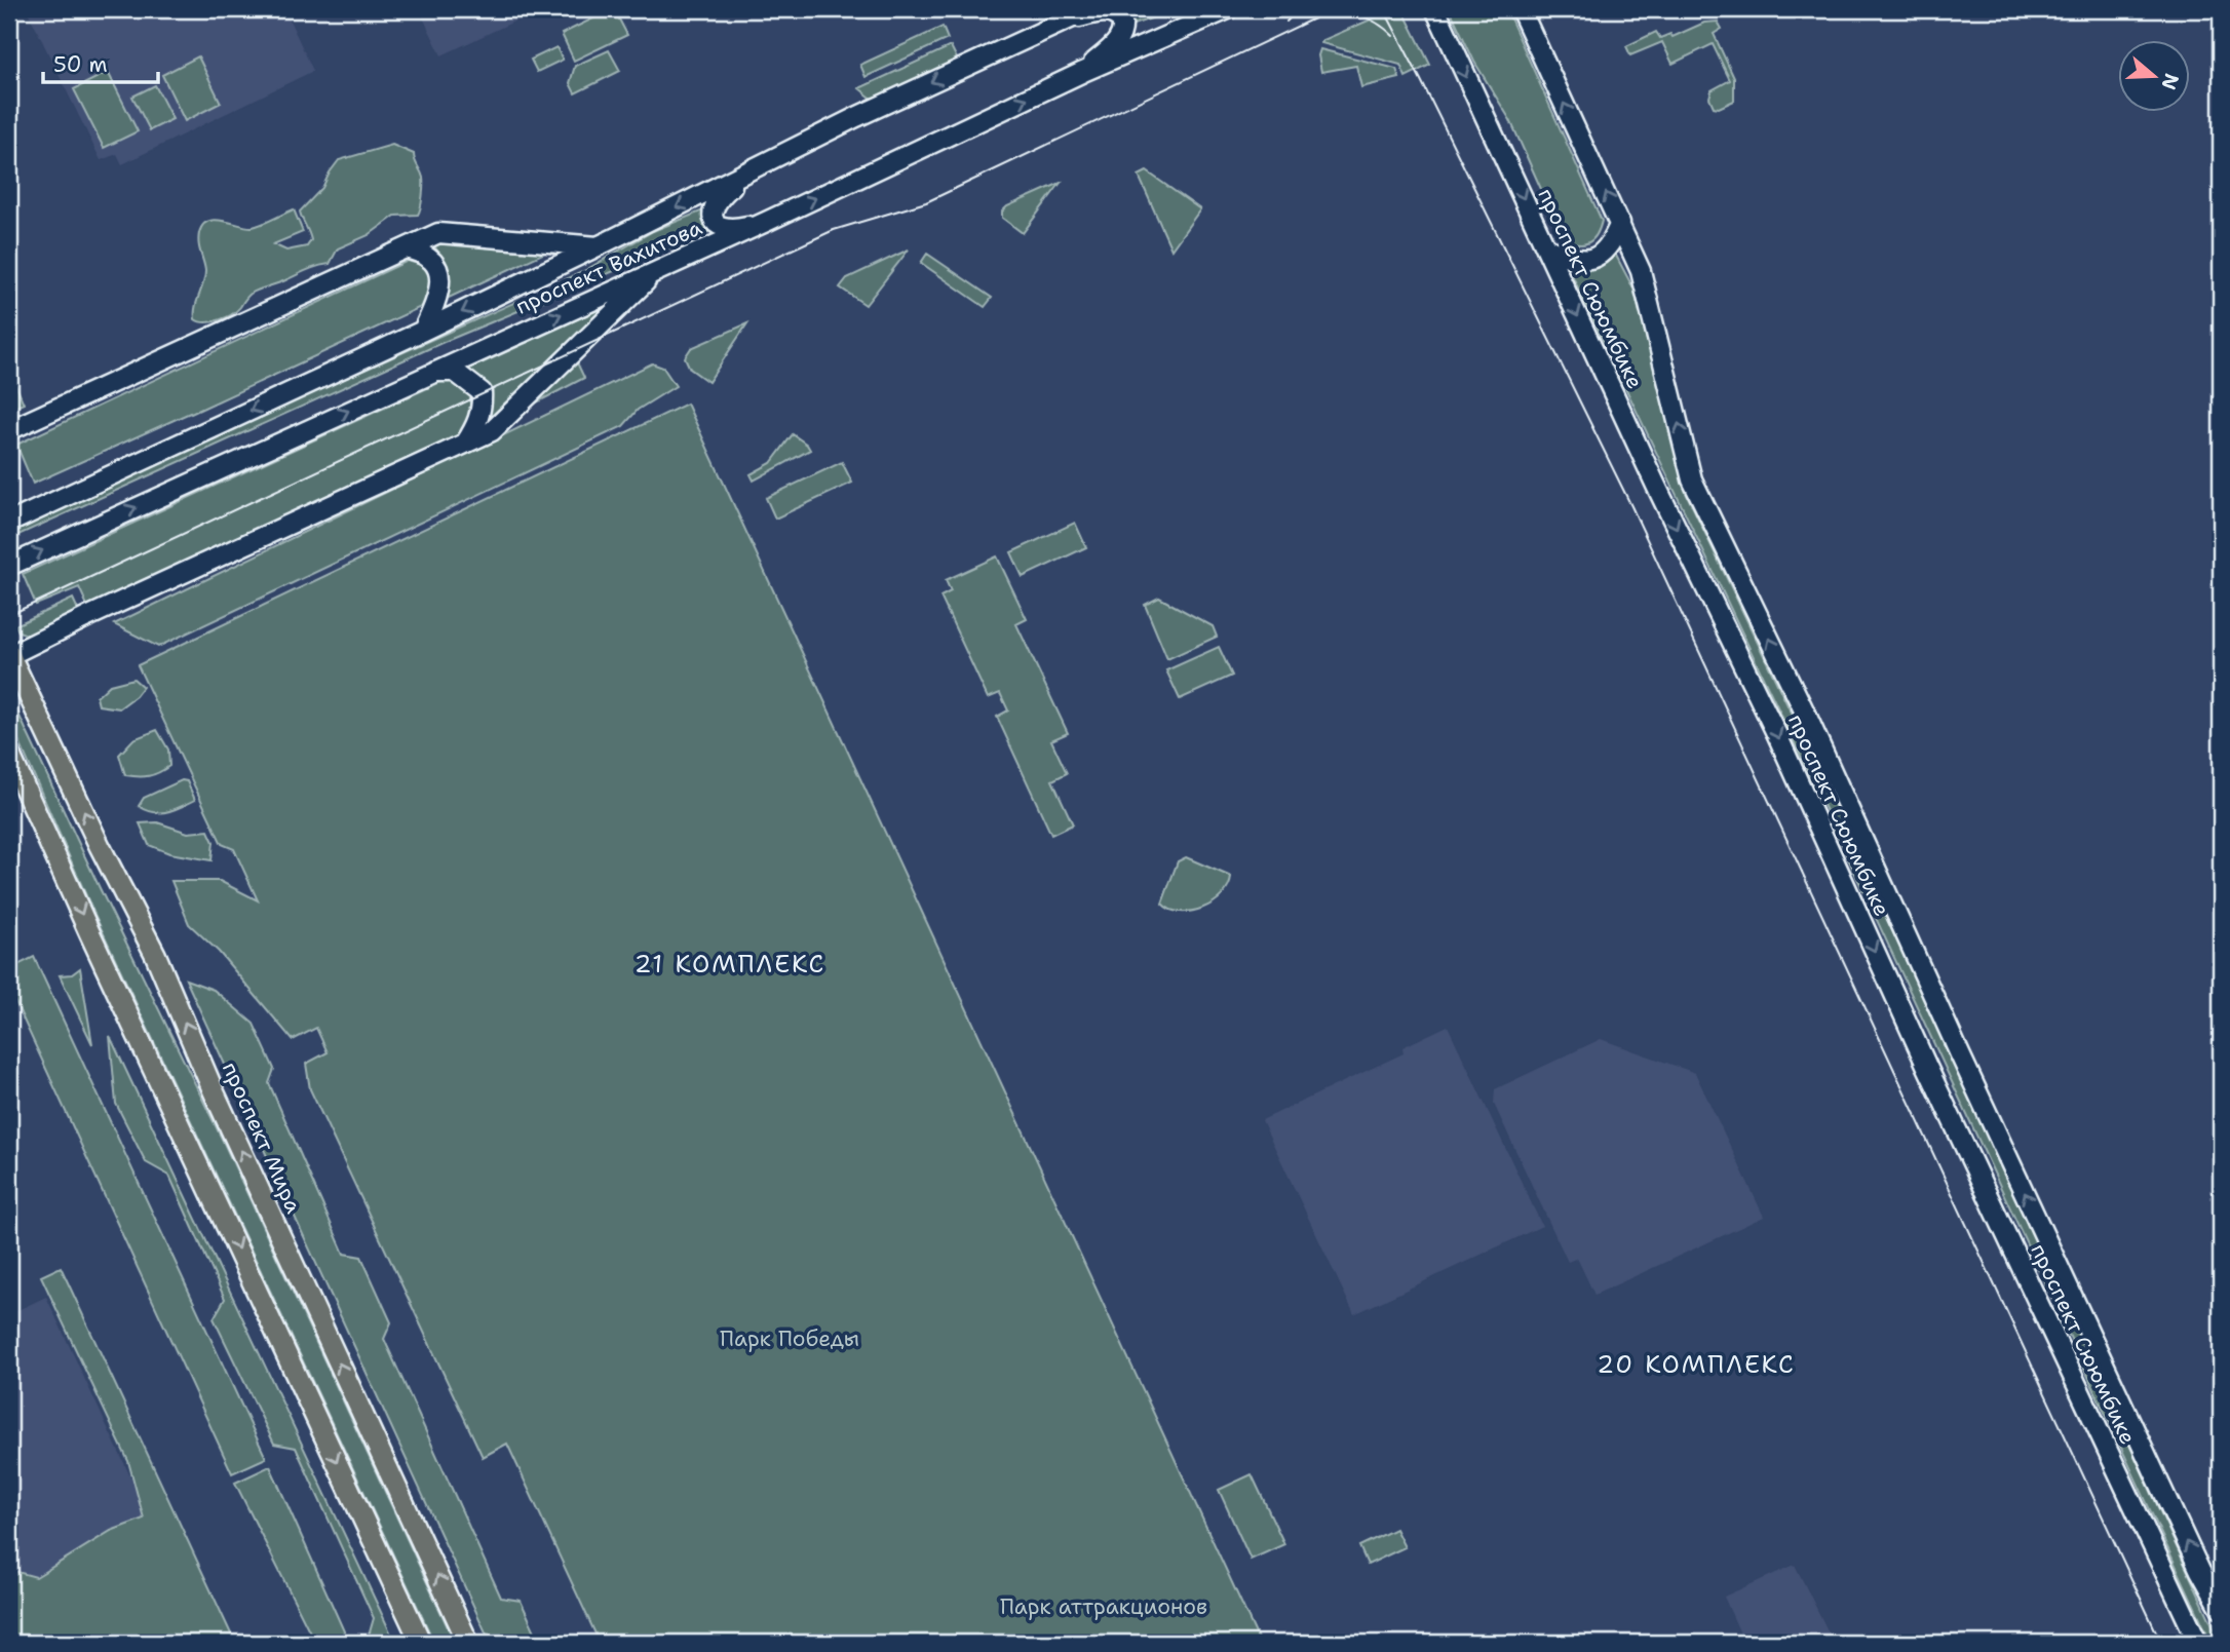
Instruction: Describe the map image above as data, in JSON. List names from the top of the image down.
{
  "streets": {
    "main road": ["проспект Вахитова", "проспект Сююмбике", "проспект Мира"]
  },
  "districts": ["21 КОМПЛЕКС", "20 КОМПЛЕКС"],
  "parks": ["Парк Победы", "Парк аттракционов"],
  "scale_bar": "50 m",
  "north": "right"
}
